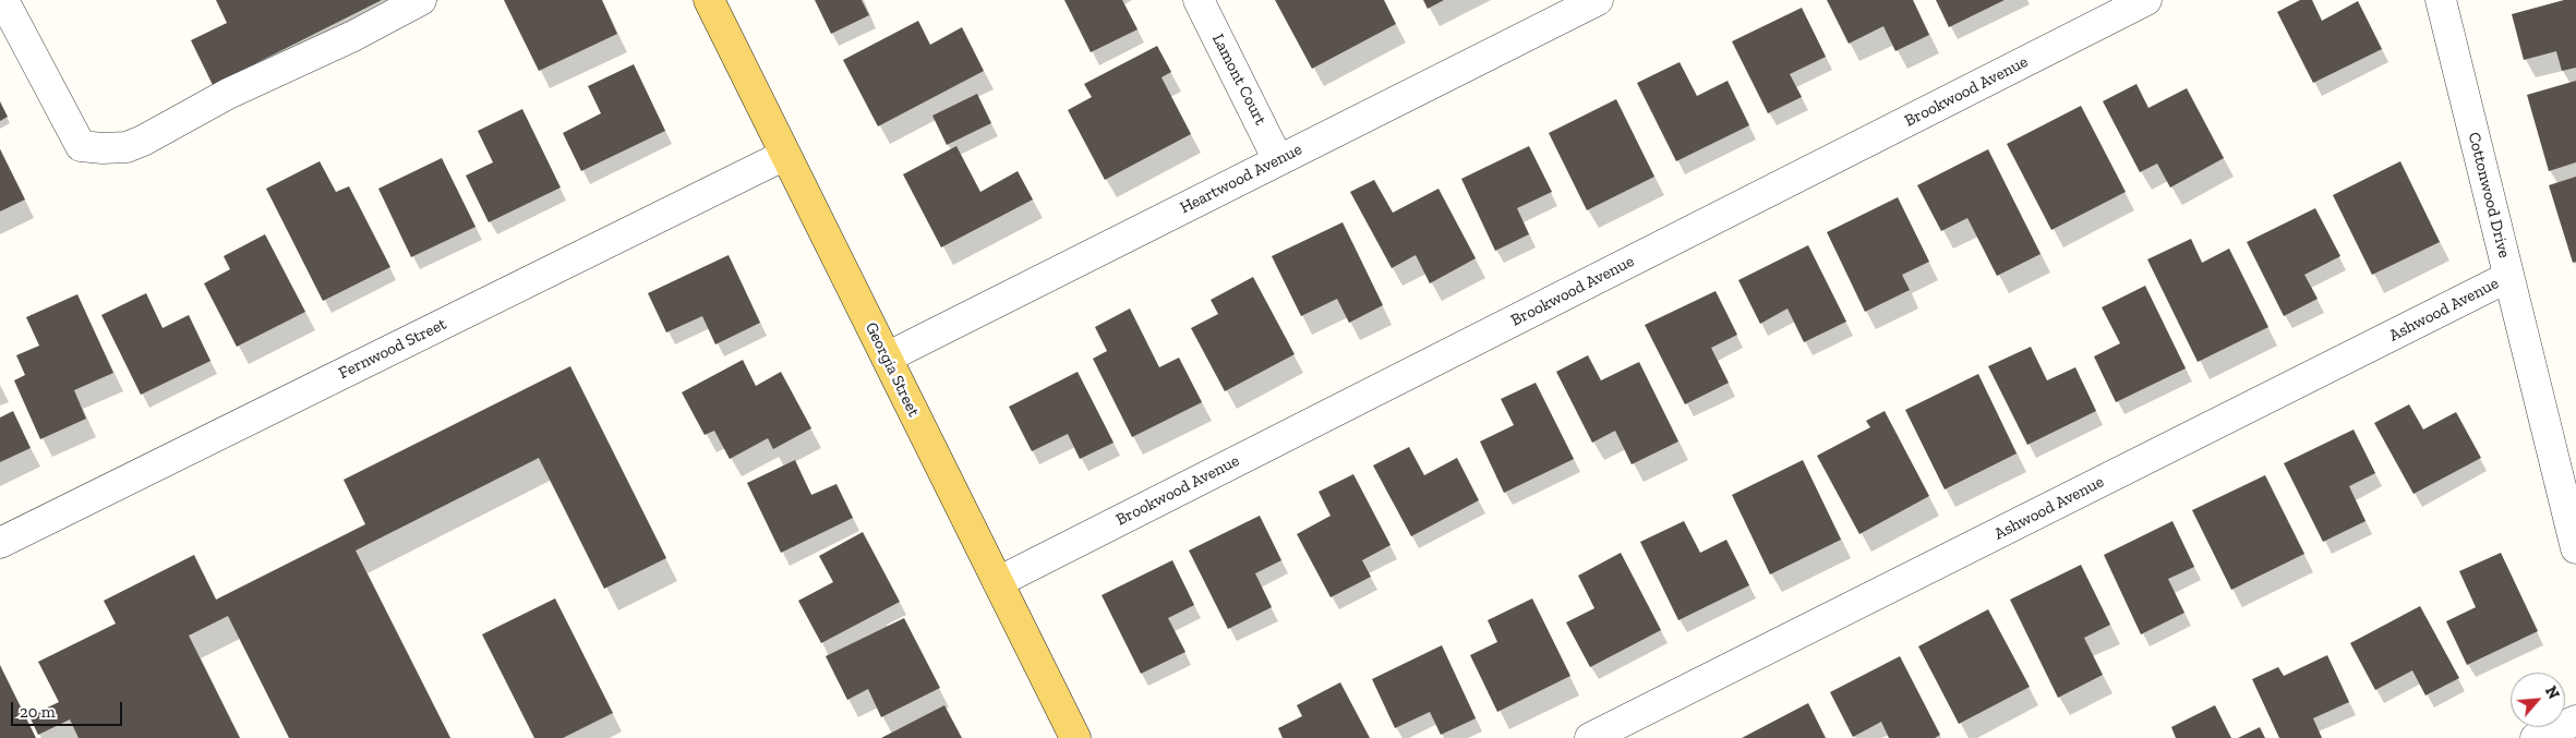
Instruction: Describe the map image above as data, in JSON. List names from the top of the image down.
{
  "streets": {
    "main road": ["Georgia Street"],
    "street": [
      "Lamont Court",
      "Brookwood Avenue",
      "Heartwood Avenue",
      "Cottonwood Drive",
      "Ashwood Avenue",
      "Fernwood Street"
    ]
  },
  "crossings": [
    ["Lamont Court", "Heartwood Avenue"],
    ["Brookwood Avenue", "Georgia Street"],
    ["Heartwood Avenue", "Georgia Street"],
    ["Cottonwood Drive", "Ashwood Avenue"],
    ["Fernwood Street", "Georgia Street"]
  ],
  "scale_bar": "20 m",
  "north": "top right"
}
